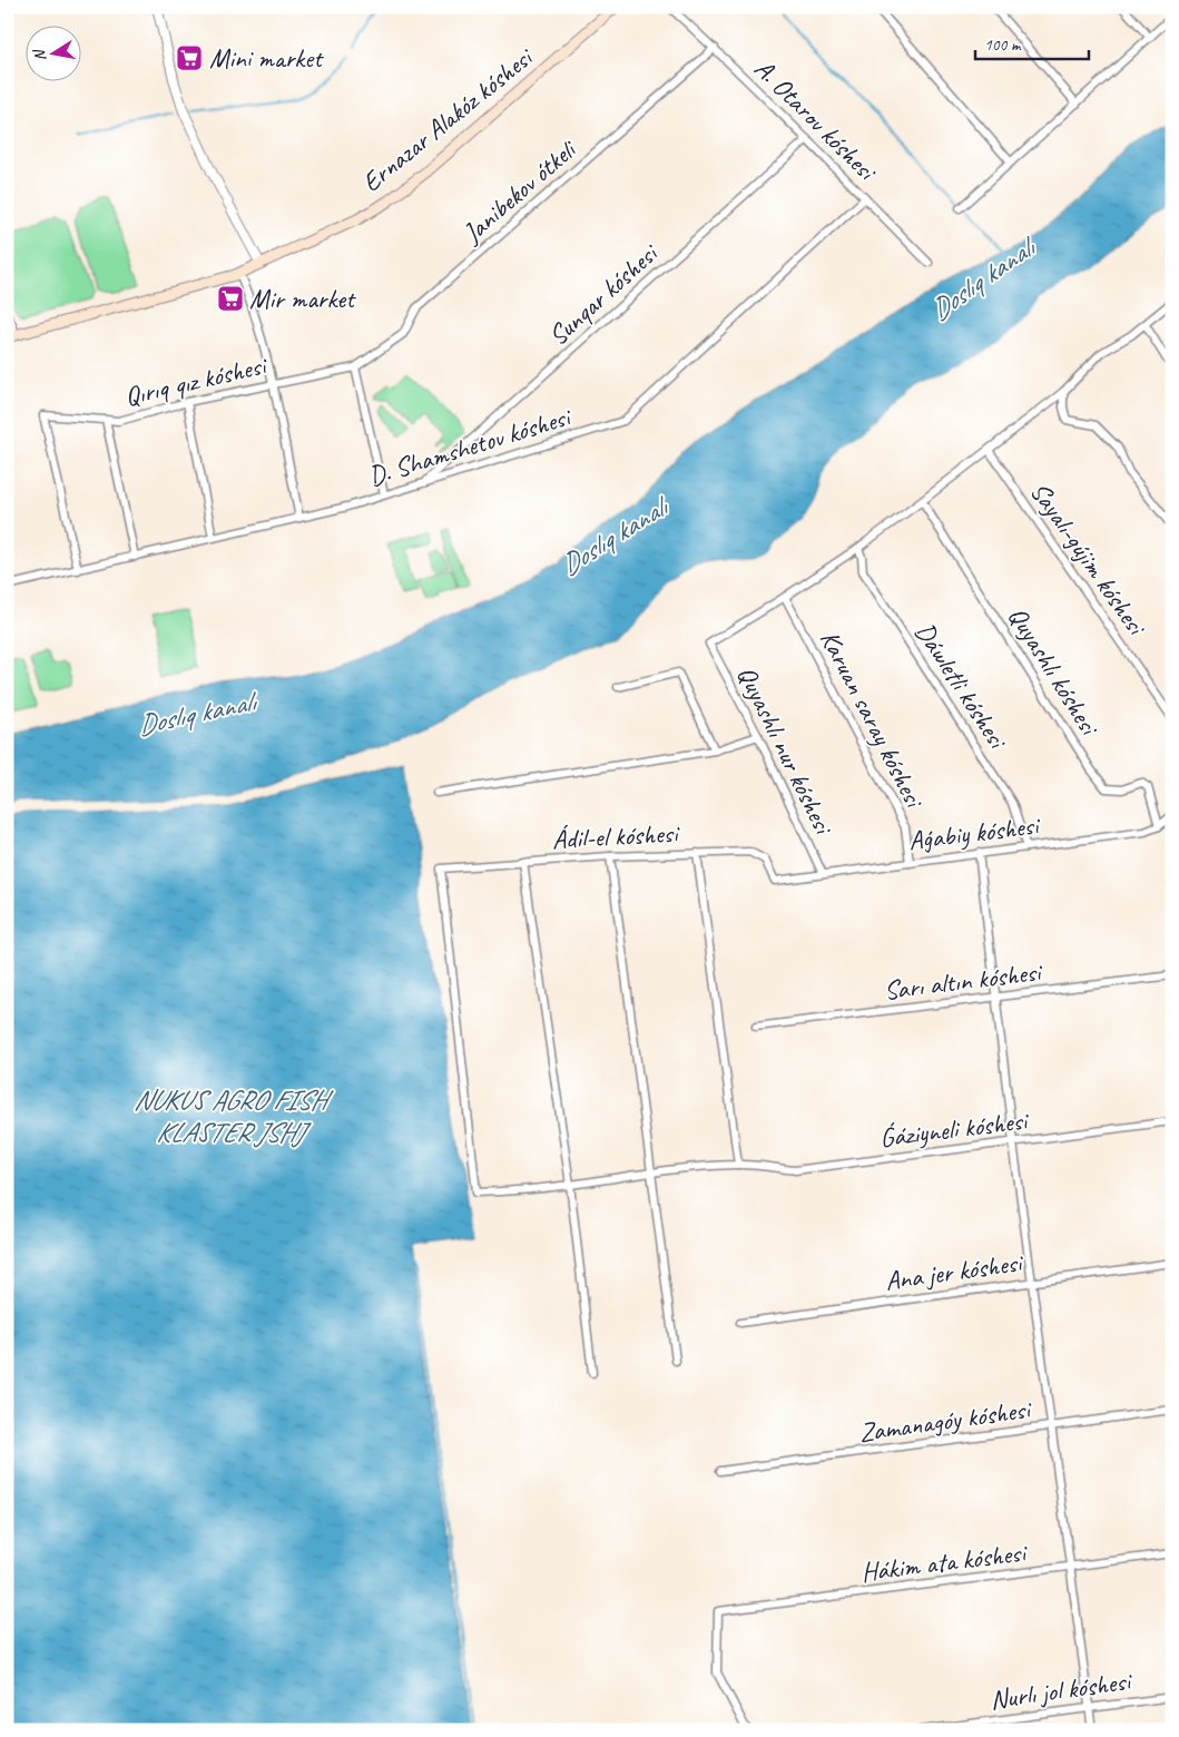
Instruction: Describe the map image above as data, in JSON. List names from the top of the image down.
{
  "streets": {
    "main road": ["Ernazar Alakóz kóshesi"],
    "street": [
      "A. Otarov kóshesi",
      "Janibekov ótkeli",
      "Sunqar kóshesi",
      "Qırıq qız kóshesi",
      "D. Shamshetov kóshesi",
      "Sayalı-gújim kóshesi",
      "Quyashlı kóshesi",
      "Dáwletli kóshesi",
      "Karuan saray kóshesi",
      "Quyashlı nur kóshesi",
      "Aǵabiy kóshesi",
      "Ádil-el kóshesi",
      "Sarı altın kóshesi",
      "Ǵáziyneli kóshesi",
      "Ana jer kóshesi",
      "Zamanagóy kóshesi",
      "Hákim ata kóshesi",
      "Nurlı jol kóshesi"
    ]
  },
  "crossings": [
    ["A. Otarov kóshesi", "Janibekov ótkeli"],
    ["A. Otarov kóshesi", "Sunqar kóshesi"],
    ["A. Otarov kóshesi", "D. Shamshetov kóshesi"],
    ["Janibekov ótkeli", "Qırıq qız kóshesi"],
    ["Sunqar kóshesi", "D. Shamshetov kóshesi"],
    ["Qırıq qız kóshesi", "D. Shamshetov kóshesi"],
    ["Quyashlı kóshesi", "Aǵabiy kóshesi"],
    ["Dáwletli kóshesi", "Aǵabiy kóshesi"],
    ["Karuan saray kóshesi", "Quyashlı nur kóshesi"],
    ["Karuan saray kóshesi", "Aǵabiy kóshesi"],
    ["Quyashlı nur kóshesi", "Aǵabiy kóshesi"],
    ["Aǵabiy kóshesi", "Ádil-el kóshesi"],
    ["Ádil-el kóshesi", "Ǵáziyneli kóshesi"]
  ],
  "water": ["Doslıq kanalı", "NUKUS AGRO FISH KLASTER JSHJ"],
  "places": {
    "supermarket": ["Mini market", "Mir market"]
  },
  "scale_bar": "100 m",
  "north": "left"
}
